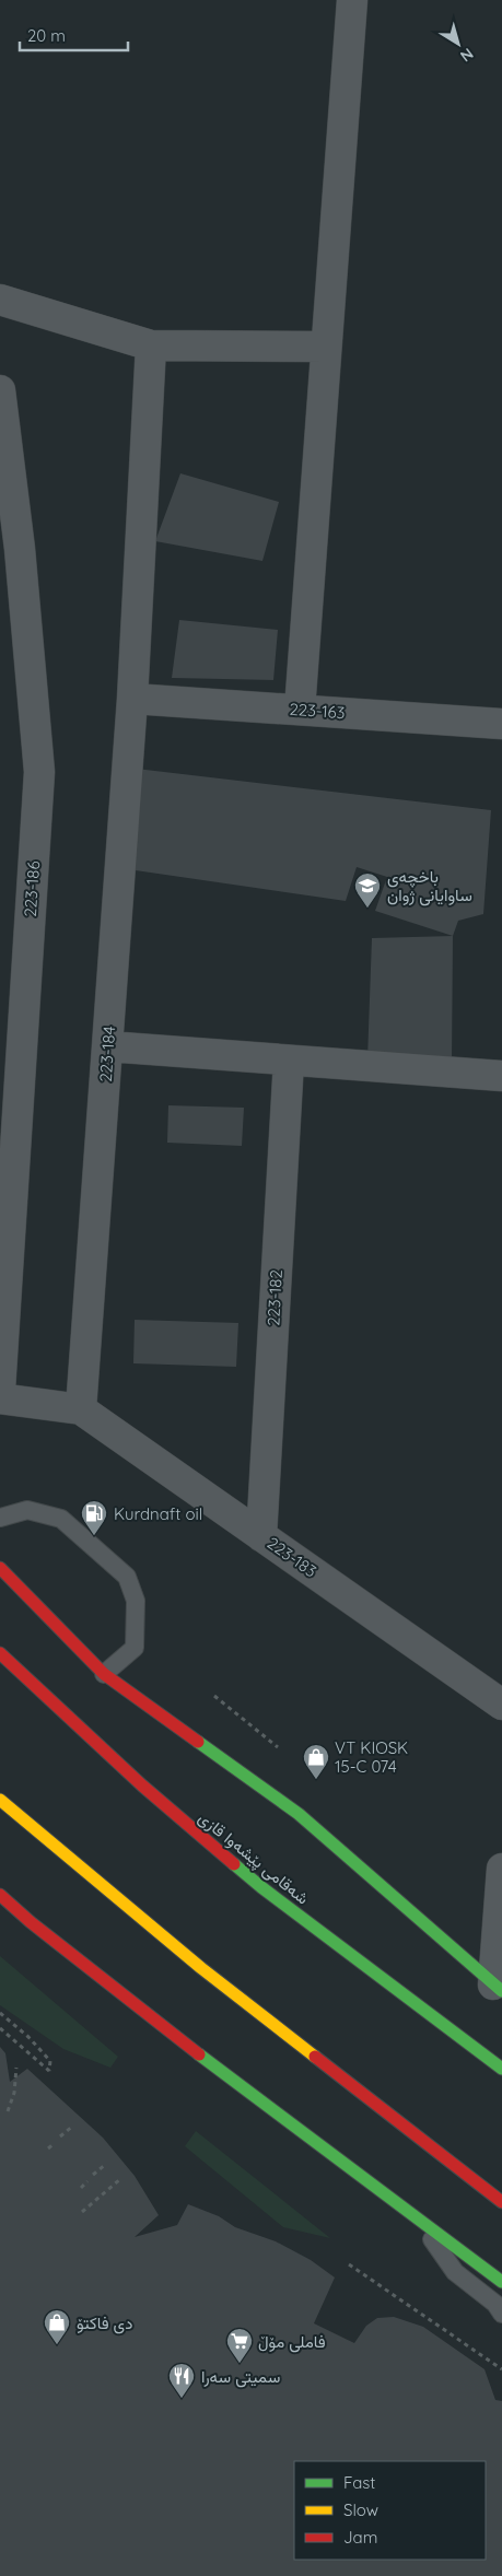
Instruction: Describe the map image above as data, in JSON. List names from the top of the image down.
{
  "streets": {
    "main road": ["شەقامی پێشەوا قازی"],
    "street": [
      "223-163",
      "223-186",
      "223-184",
      "223-182",
      "223-183"
    ]
  },
  "crossings": [
    ["223-163", "223-184"],
    ["223-184", "223-183"],
    ["223-182", "223-183"]
  ],
  "places": {
    "school or university": ["باخچەی ساوایانی ژوان"],
    "fuel station": ["Kurdnaft oil"],
    "shop": ["VT KIOSK 15-C 074", "دی فاکتۆ"],
    "supermarket": ["فاملی مۆڵ"],
    "restaurant": ["سمیتی سەرا"]
  },
  "legend": ["Fast", "Slow", "Jam"],
  "scale_bar": "20 m",
  "north": "bottom right"
}
